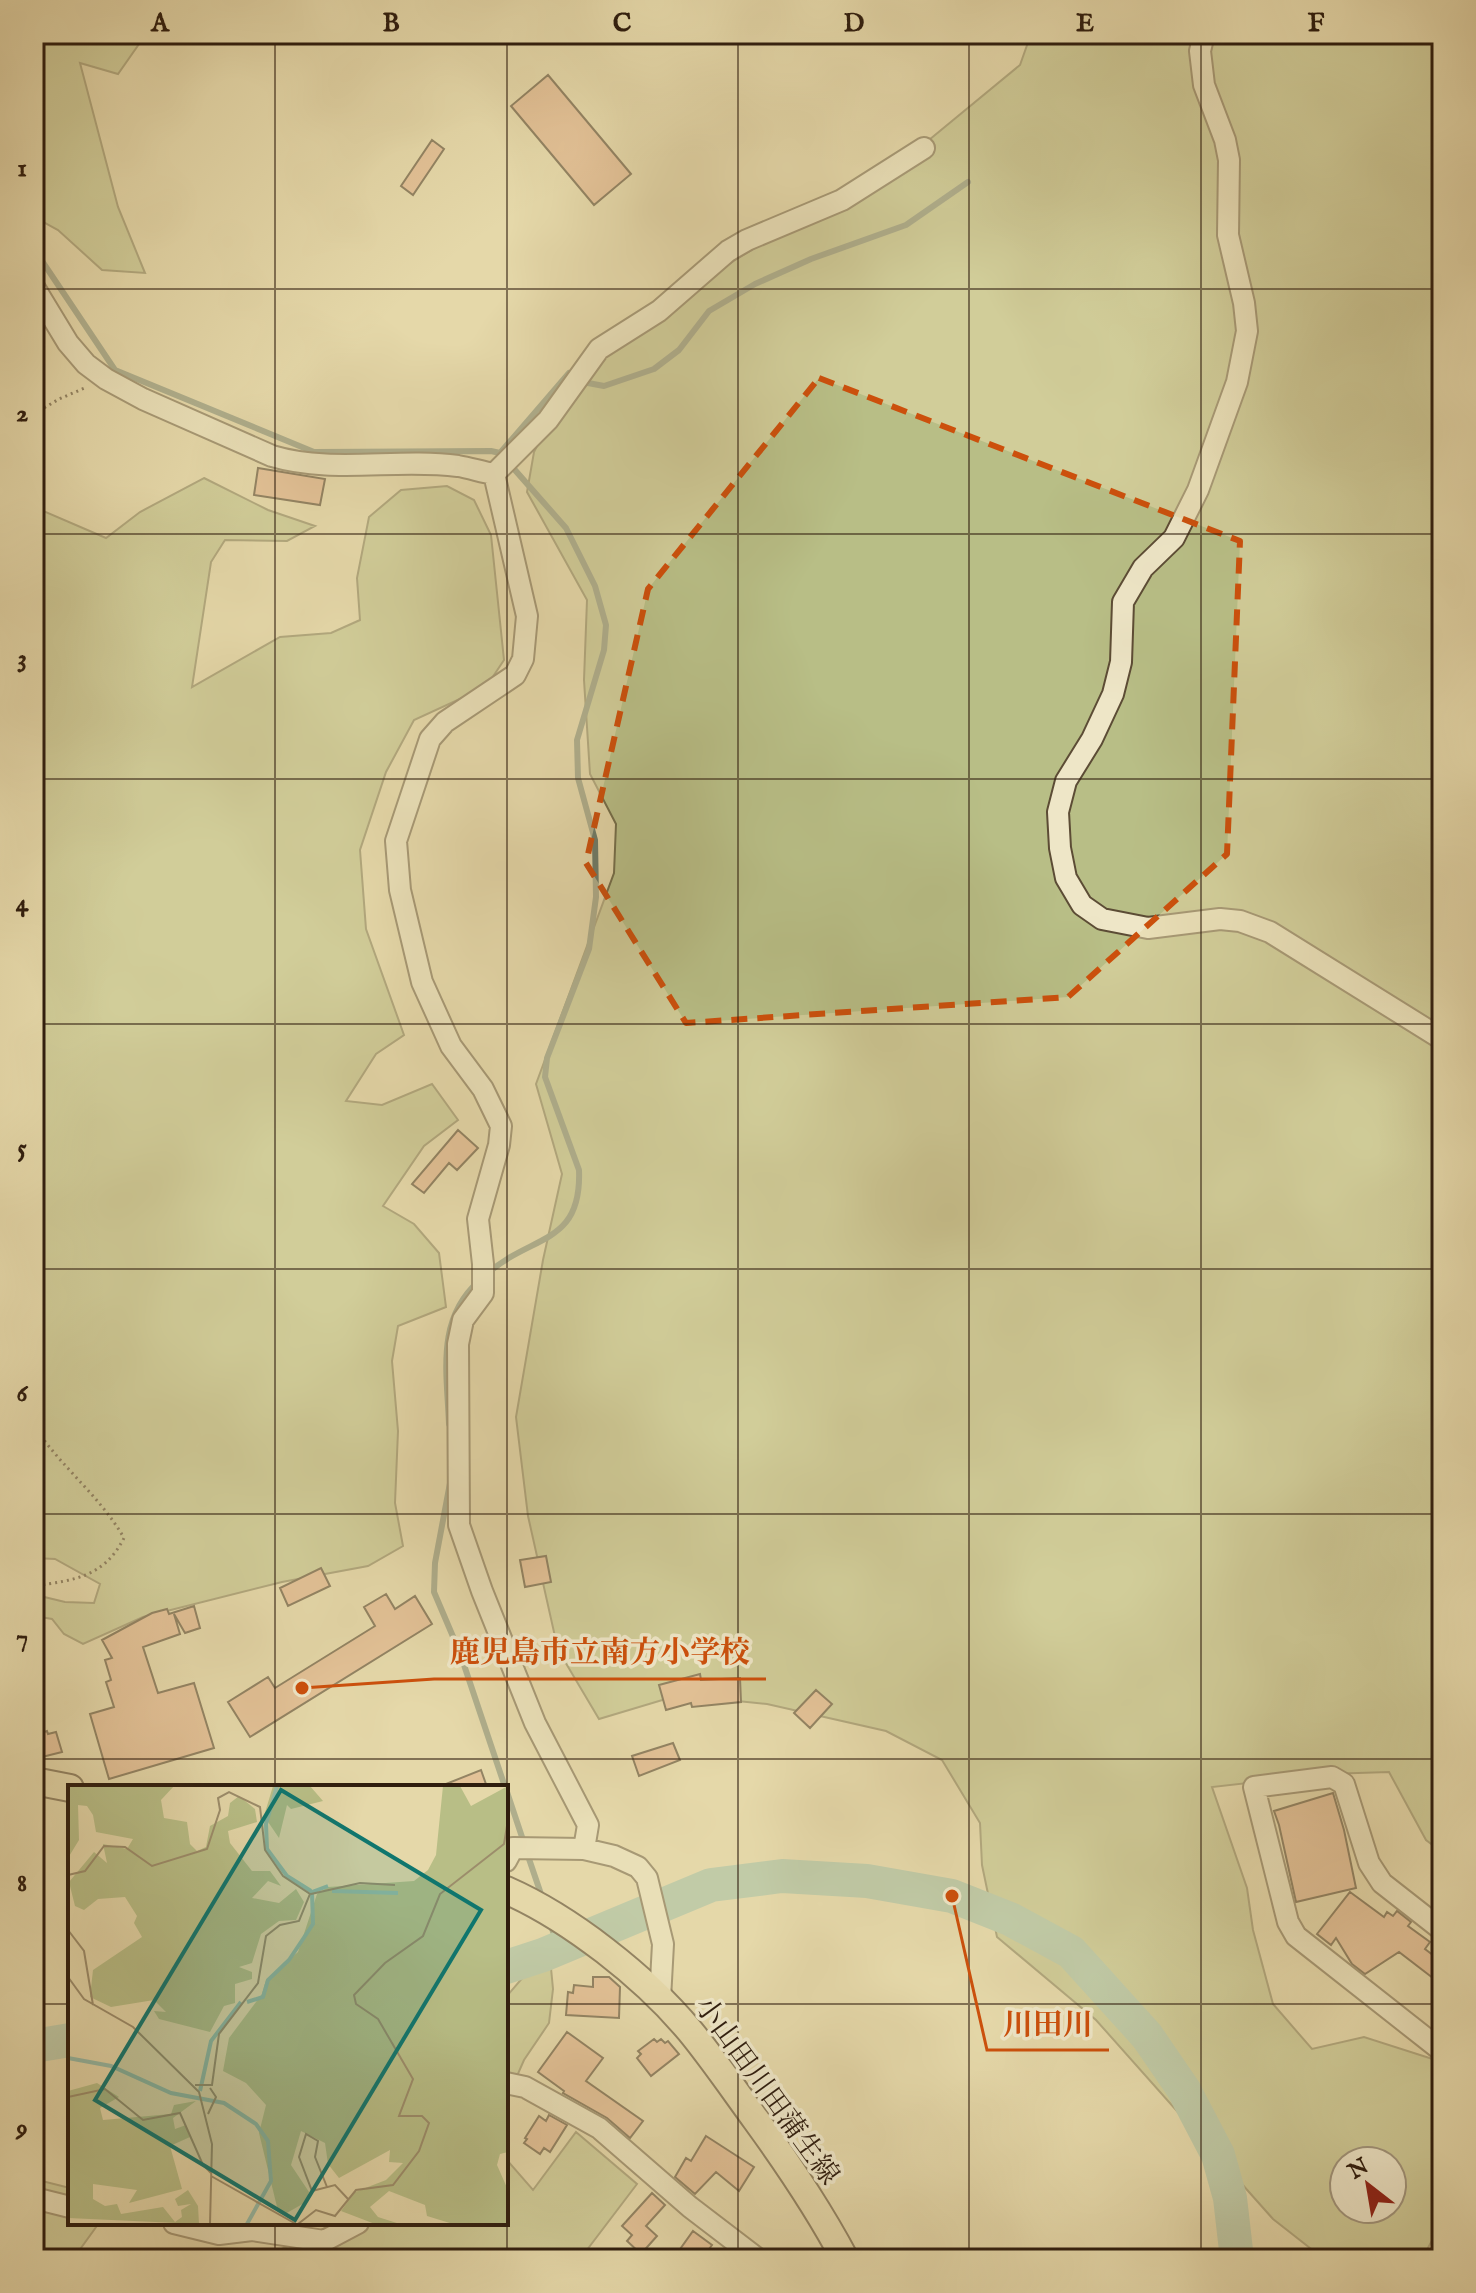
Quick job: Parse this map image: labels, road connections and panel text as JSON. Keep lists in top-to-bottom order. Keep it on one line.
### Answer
{"streets":{"main road":["小山田川田蒲生線"]},"places":["鹿児島市立南方小学校","川田川"],"north":"top left","grid":{"columns":["A","B","C","D","E","F"],"rows":["1","2","3","4","5","6","7","8","9"]}}
